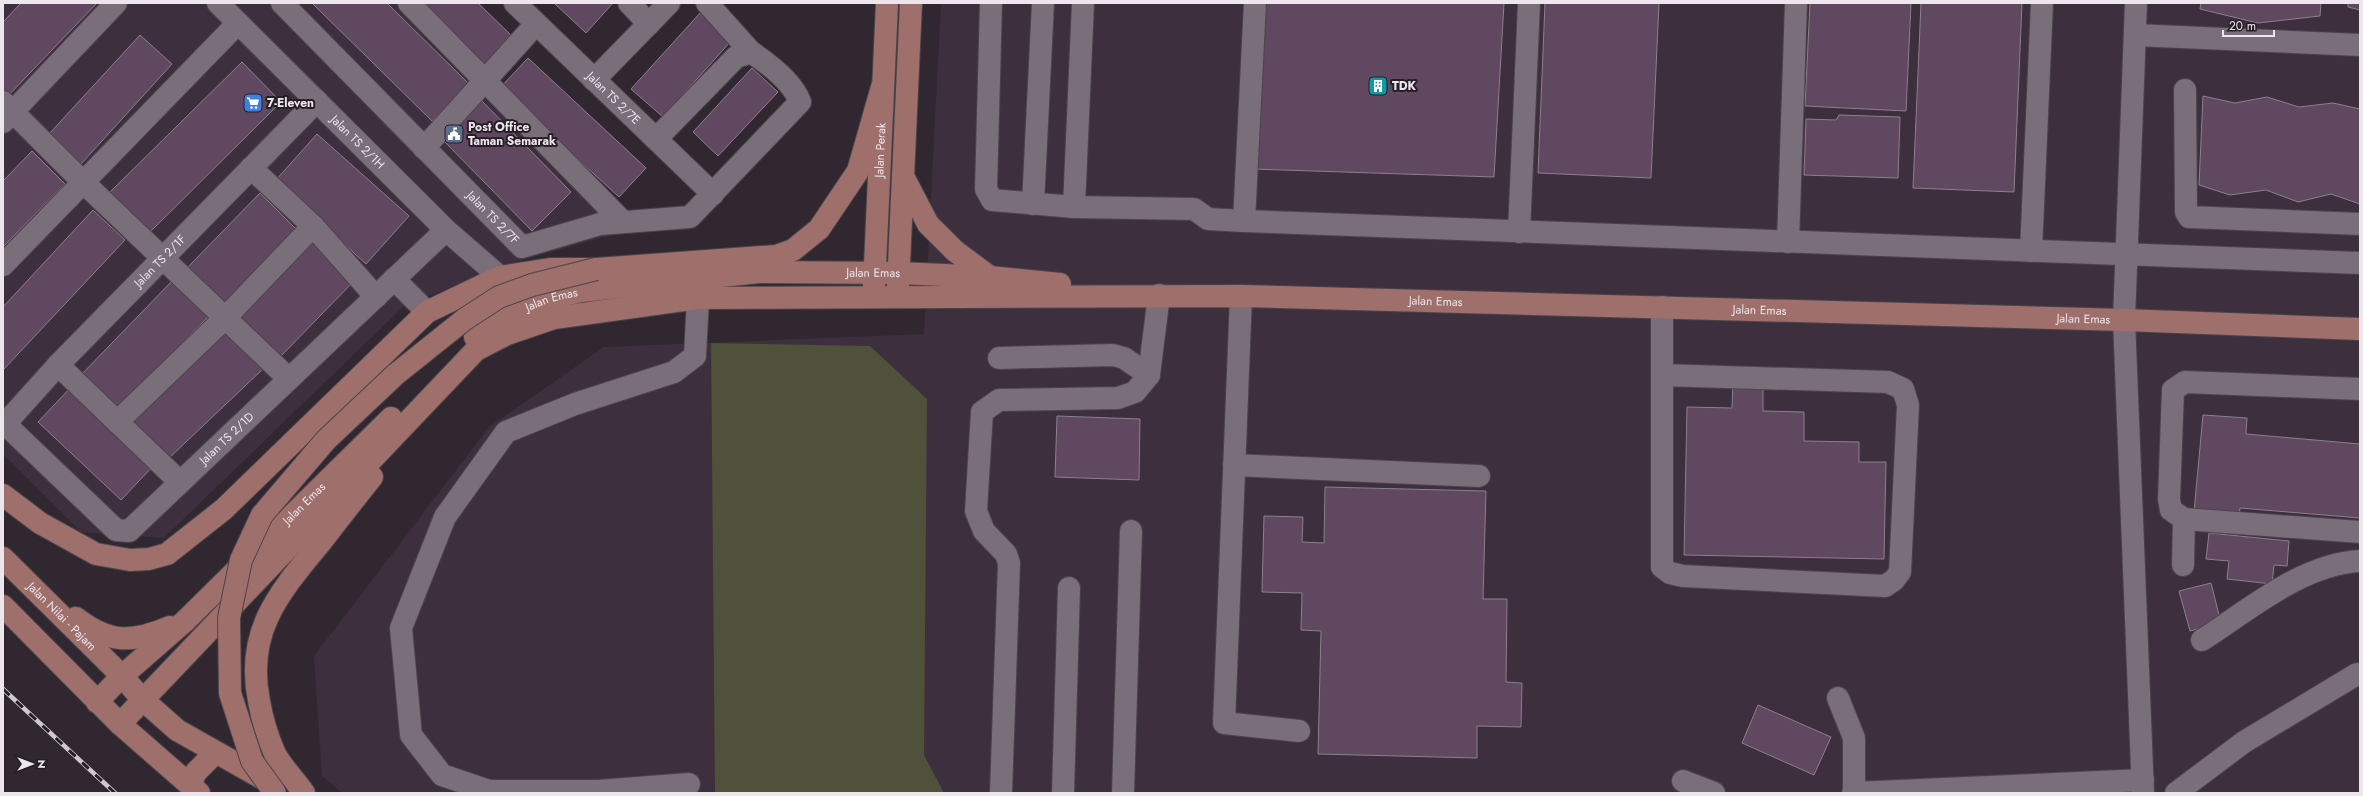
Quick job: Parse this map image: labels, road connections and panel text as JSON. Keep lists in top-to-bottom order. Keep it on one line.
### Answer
{"streets":{"main road":["Jalan Perak","Jalan Emas","Jalan Nilai - Pajam"],"street":["Jalan TS 2/7E","Jalan TS 2/1H","Jalan TS 2/7F","Jalan TS 2/1F","Jalan TS 2/1D"]},"crossings":[["Jalan TS 2/7E","Jalan TS 2/7F"],["Jalan TS 2/1H","Jalan TS 2/1F"],["Jalan TS 2/1H","Jalan TS 2/1D"],["Jalan Perak","Jalan Emas"],["Jalan TS 2/1F","Jalan TS 2/1D"],["Jalan Emas","Jalan Nilai - Pajam"]],"places":{"building":["TDK"],"supermarket":["7-Eleven"],"public building":["Post Office Taman Semarak"]},"scale_bar":"20 m","north":"right"}
